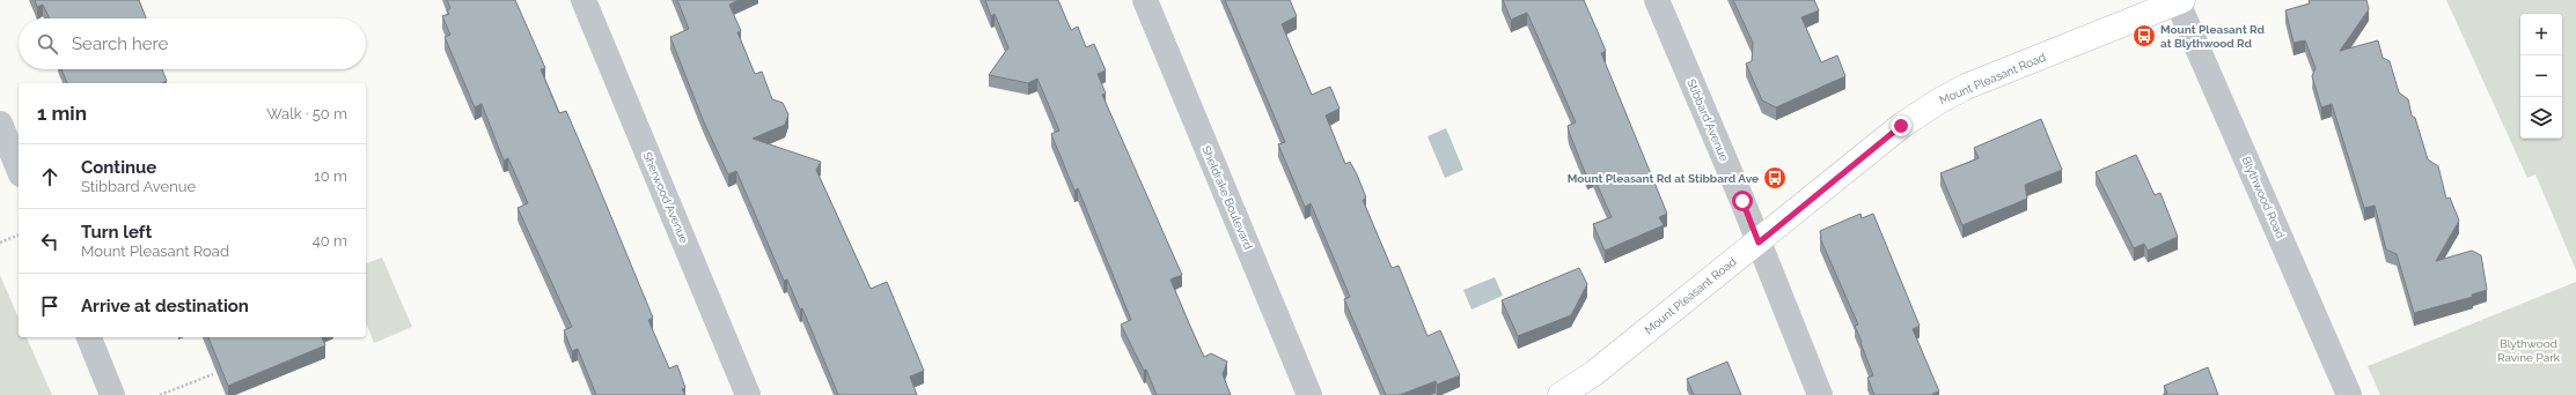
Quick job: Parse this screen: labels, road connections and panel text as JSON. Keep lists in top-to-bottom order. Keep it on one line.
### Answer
{"streets":{"main road":["Mount Pleasant Road"],"street":["Stibbard Avenue","Sherwood Avenue","Sheldrake Boulevard","Blythwood Road"]},"crossings":[["Mount Pleasant Road","Stibbard Avenue"],["Mount Pleasant Road","Blythwood Road"]],"parks":["Blythwood Ravine Park"],"places":{"bus stop":["Mount Pleasant Rd at Blythwood Rd","Mount Pleasant Rd at Stibbard Ave"]},"page":{"map_buttons":["+","−"],"search":"Search here","heading":["1 min","Walk · 50 m"],"list":[["Continue","Stibbard Avenue","10 m"],["Turn left","Mount Pleasant Road","40 m"],"Arrive at destination"]}}
